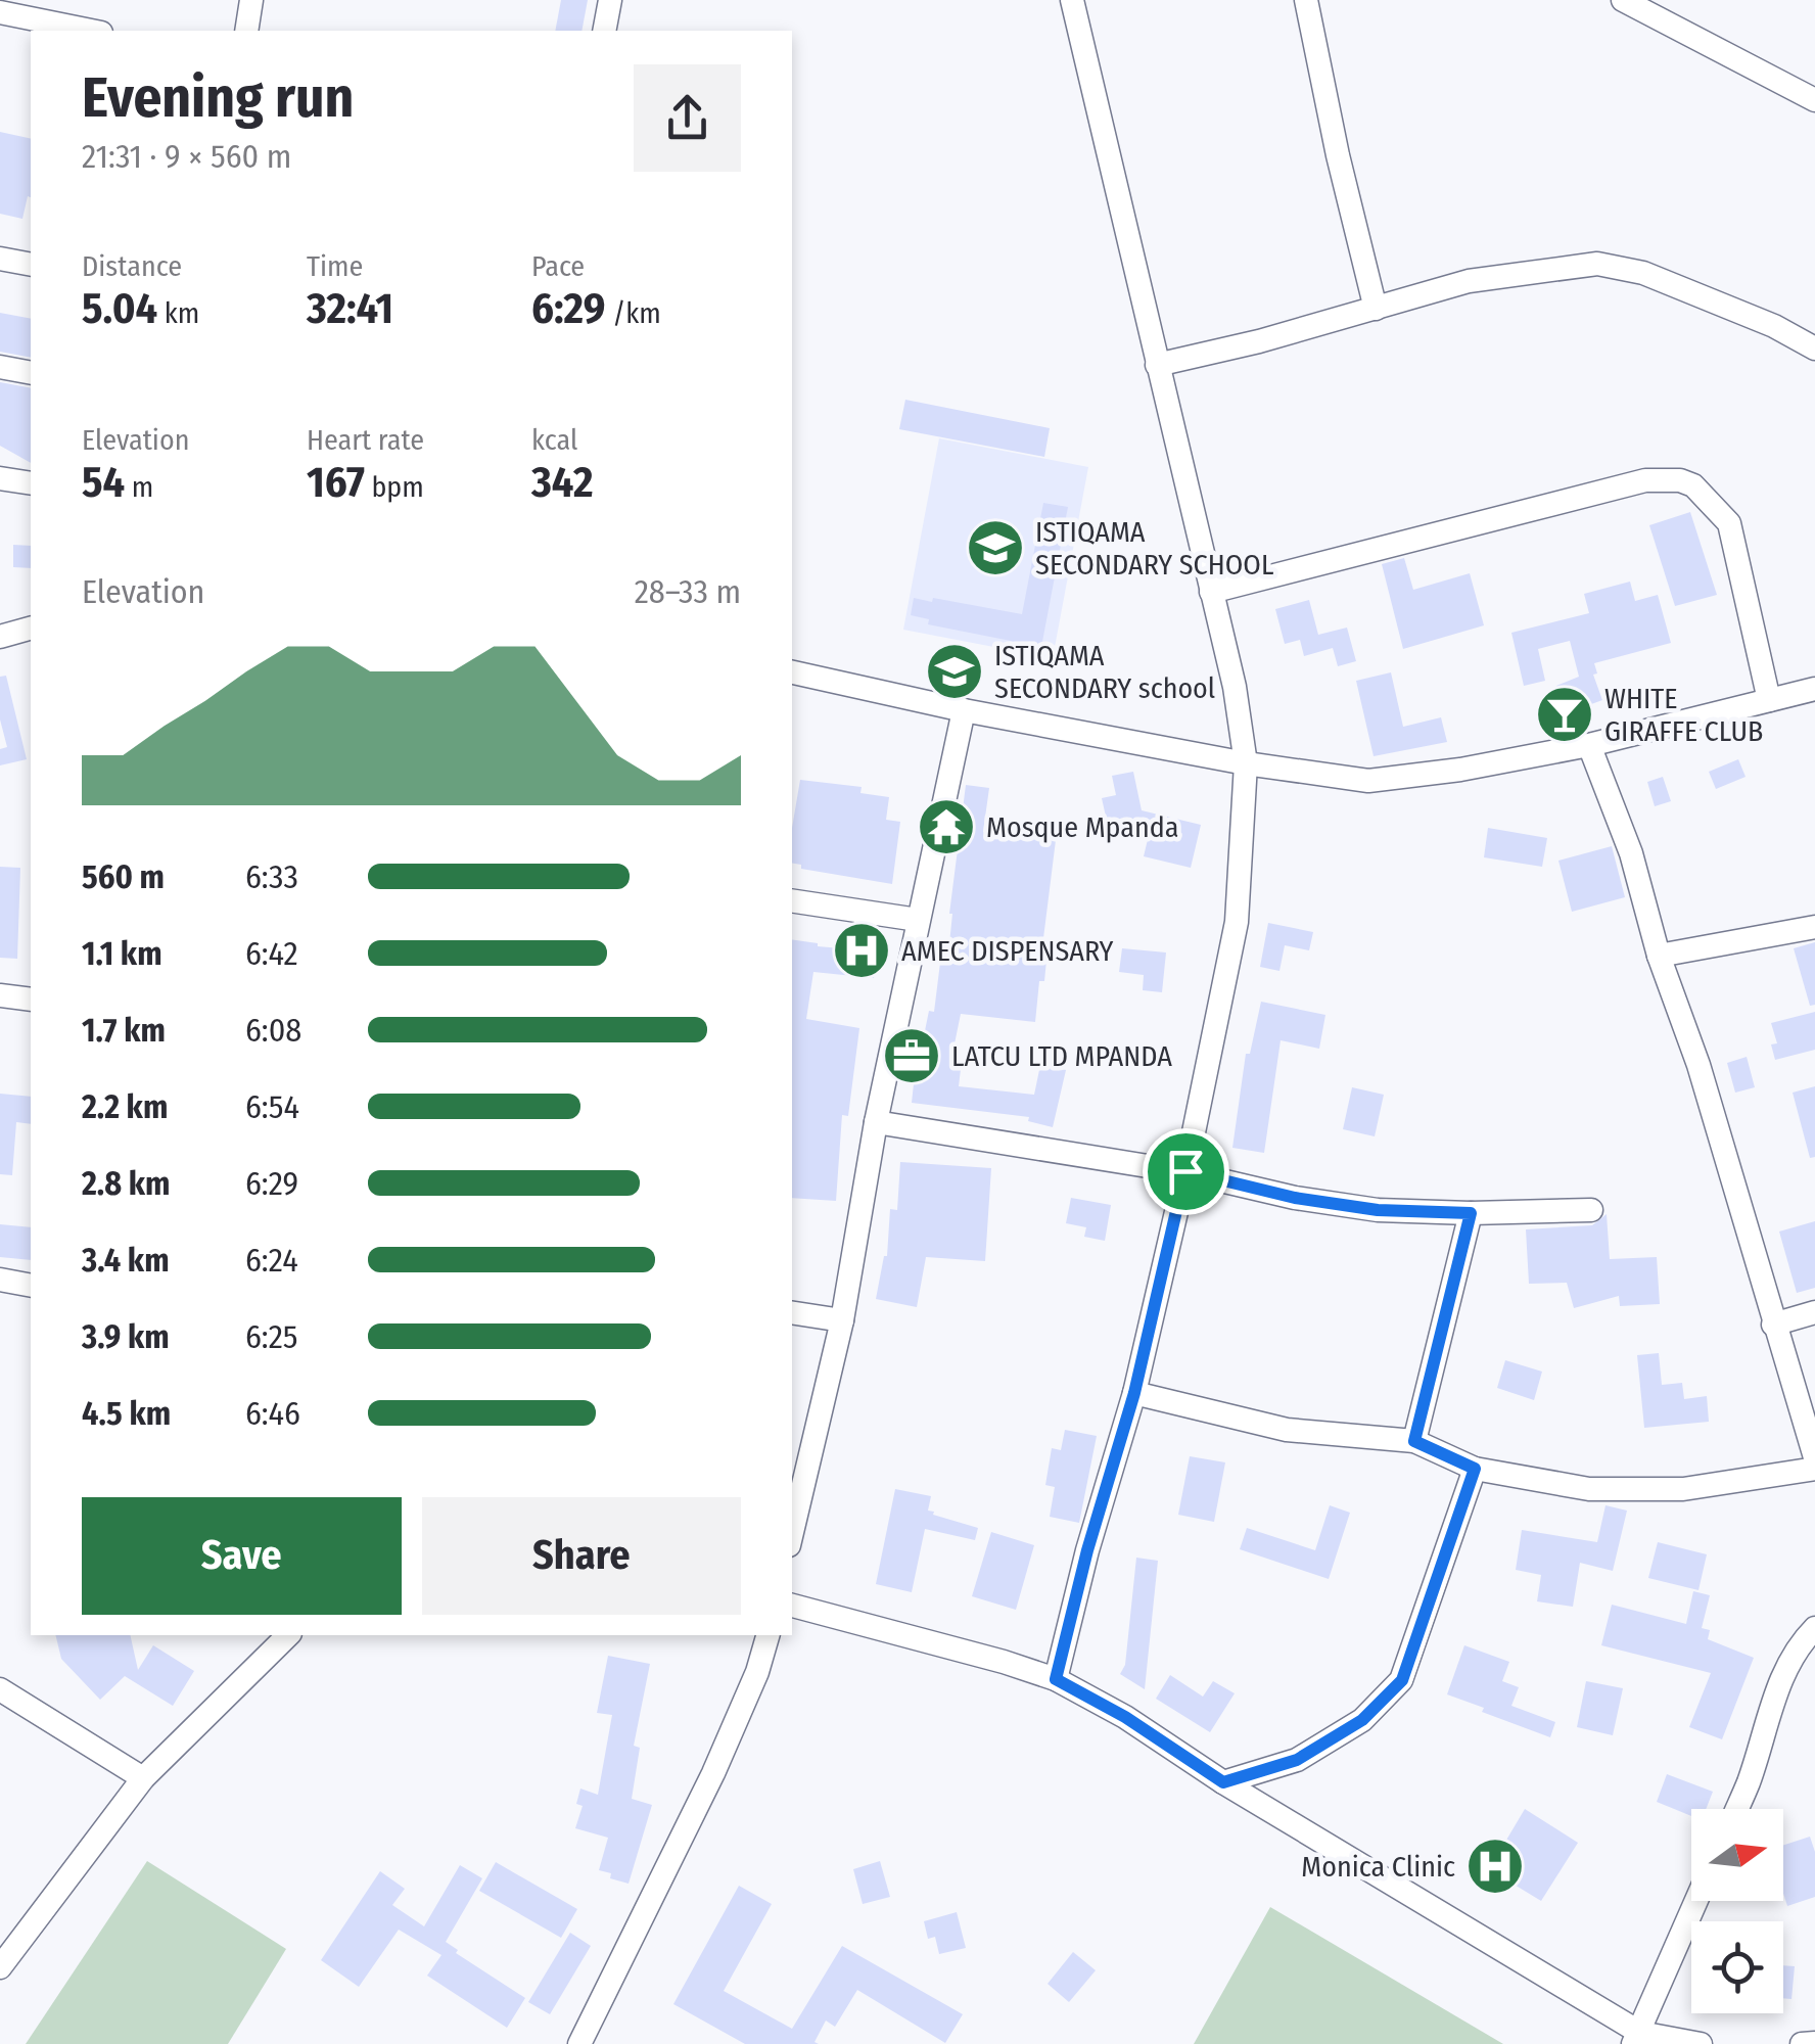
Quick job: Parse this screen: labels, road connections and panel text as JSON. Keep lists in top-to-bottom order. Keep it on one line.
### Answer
{"places":{"school or university":["ISTIQAMA SECONDARY SCHOOL","ISTIQAMA SECONDARY school"],"bar":["WHITE GIRAFFE CLUB"],"temple":["Mosque Mpanda"],"hospital":["AMEC DISPENSARY","Monica Clinic"],"office":["LATCU LTD MPANDA"]},"north":"right","page":{"heading":["Evening run","21:31 · 9 × 560 m"],"stats":[["Distance","5.04 km"],["Time","32:41"],["Pace","6:29 /km"],["Elevation","54 m"],["Heart rate","167 bpm"],["kcal","342"]],"chart":["Elevation","28–33 m"],"list":[{"name":"560 m","note":"6:33"},{"name":"1.1 km","note":"6:42"},{"name":"1.7 km","note":"6:08"},{"name":"2.2 km","note":"6:54"},{"name":"2.8 km","note":"6:29"},{"name":"3.4 km","note":"6:24"},{"name":"3.9 km","note":"6:25"},{"name":"4.5 km","note":"6:46"}],"buttons":["Save","Share"]}}
